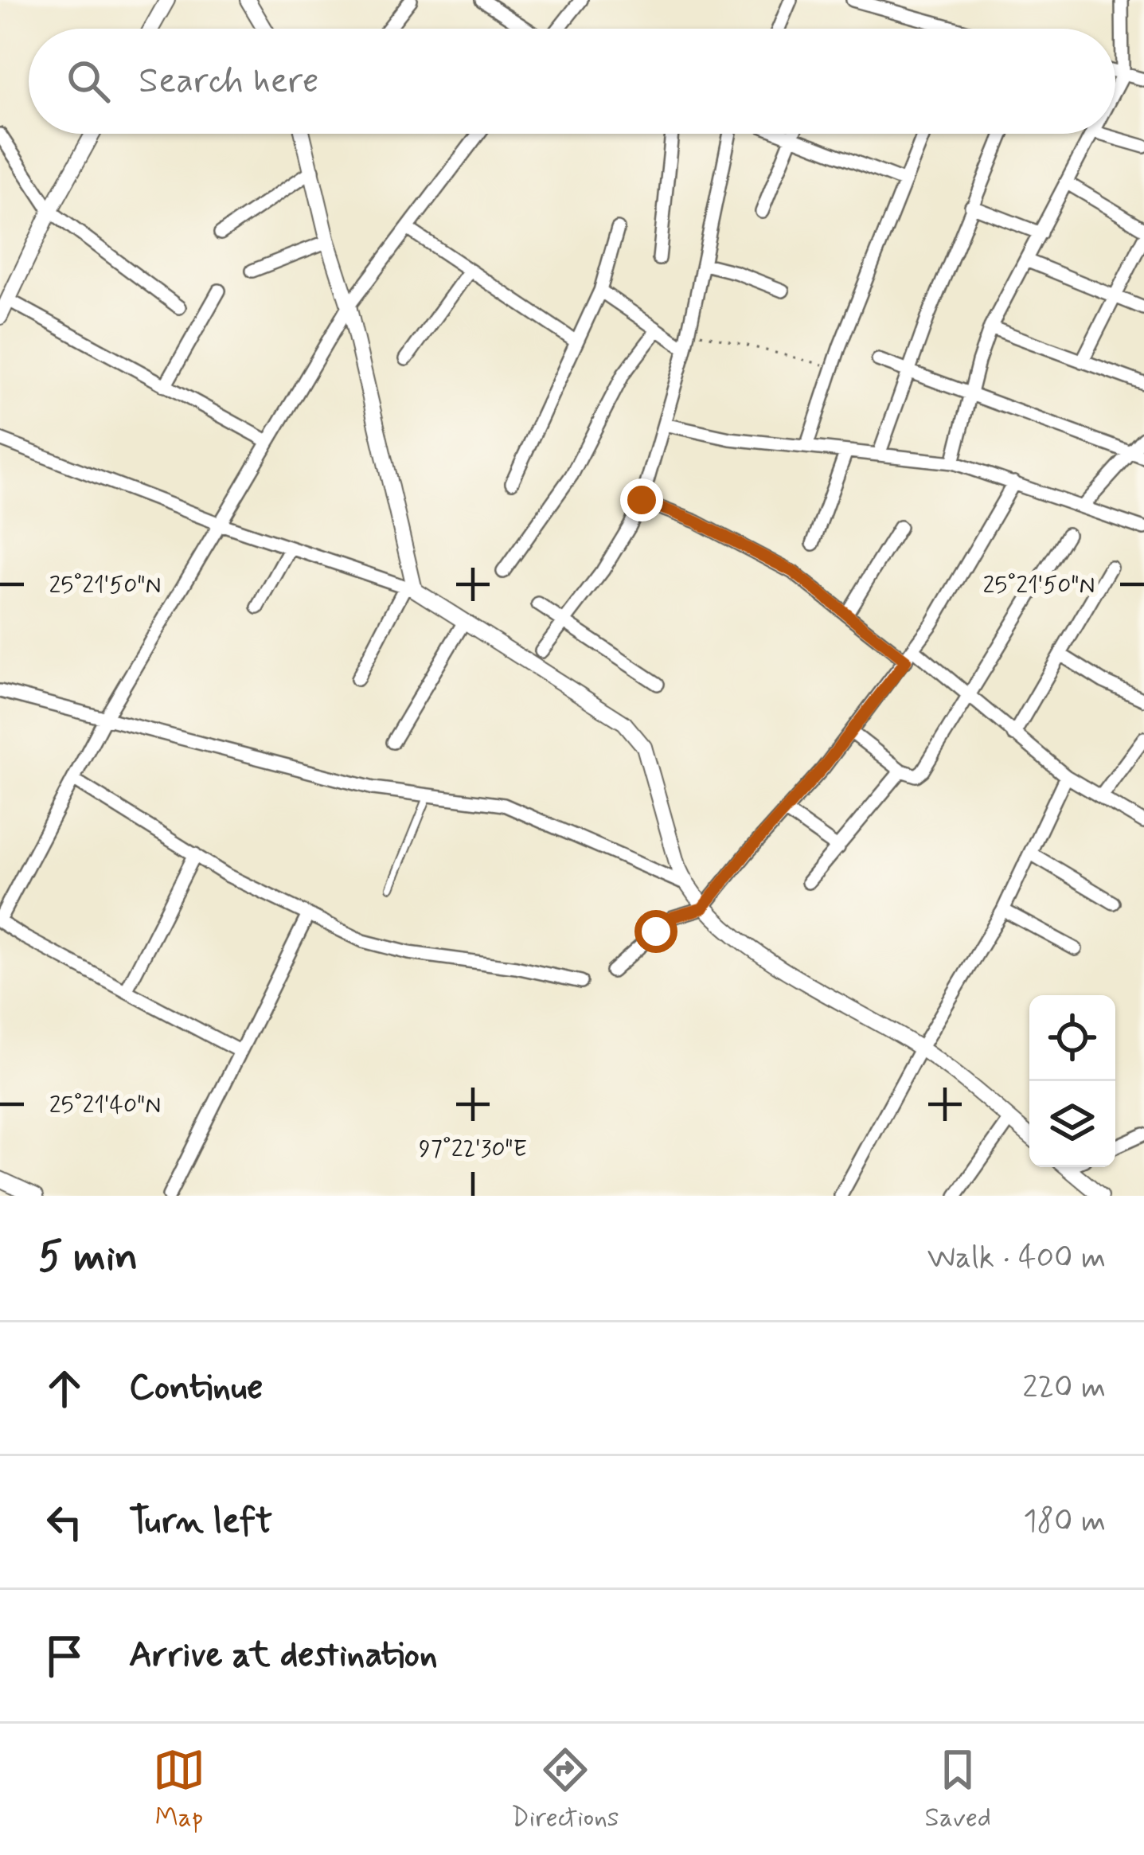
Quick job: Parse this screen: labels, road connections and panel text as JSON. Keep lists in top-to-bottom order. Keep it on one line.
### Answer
{"page":{"search":"Search here","heading":["5 min","Walk · 400 m"],"list":[["Continue","220 m"],["Turn left","180 m"],"Arrive at destination"],"nav":["Map","Directions","Saved"]},"coordinates":["25°21'50\"N","25°21'40\"N","97°22'30\"E"]}
